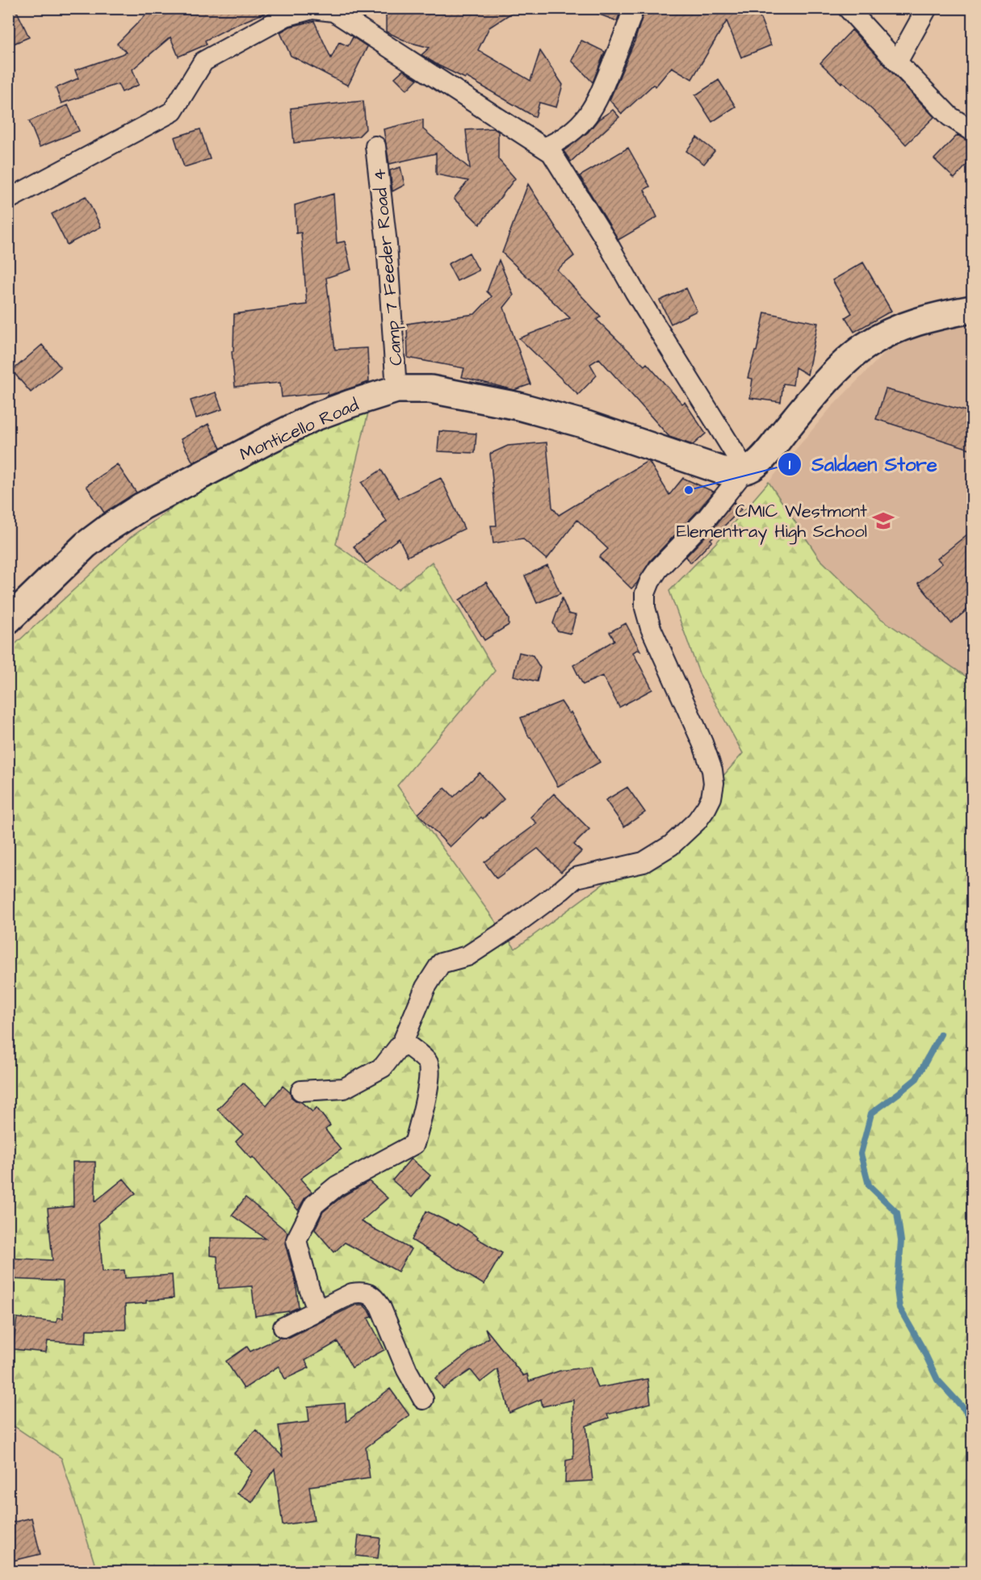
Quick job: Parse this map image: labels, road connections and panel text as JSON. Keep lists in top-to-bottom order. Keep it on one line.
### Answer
{"streets":{"main road":["Monticello Road"],"street":["Camp 7 Feeder Road 4"]},"crossings":[["Camp 7 Feeder Road 4","Monticello Road"]],"places":{"other":["Saldaen Store"],"school or university":["CMIC Westmont Elementray High School"]}}
